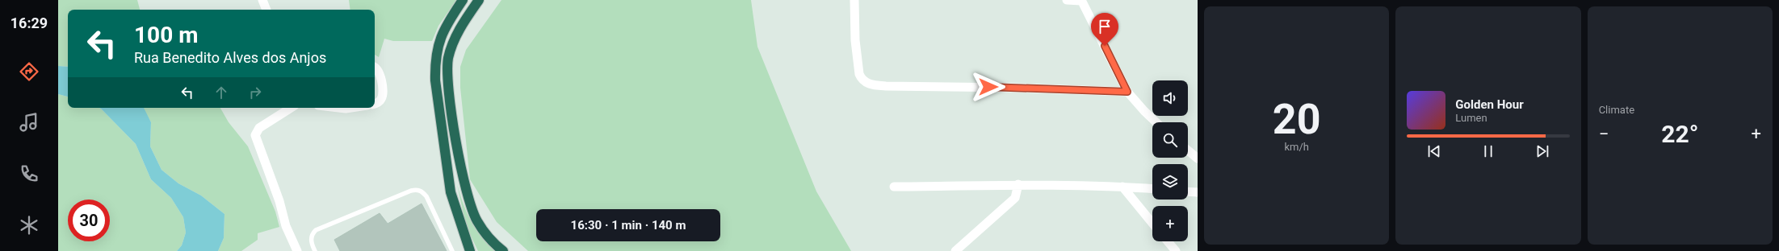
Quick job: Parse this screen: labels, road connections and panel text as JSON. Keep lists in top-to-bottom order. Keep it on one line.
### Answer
{"page":{"tabs":"16:29","tile":[["20","km/h"],"Climate"],"turn":["100 m","Rua Benedito Alves dos Anjos"],"map_buttons":"+","song":["Golden Hour","Lumen"],"heat":["−","22°","+"],"limit":"30","trip":"16:30 · 1 min · 140 m"}}
